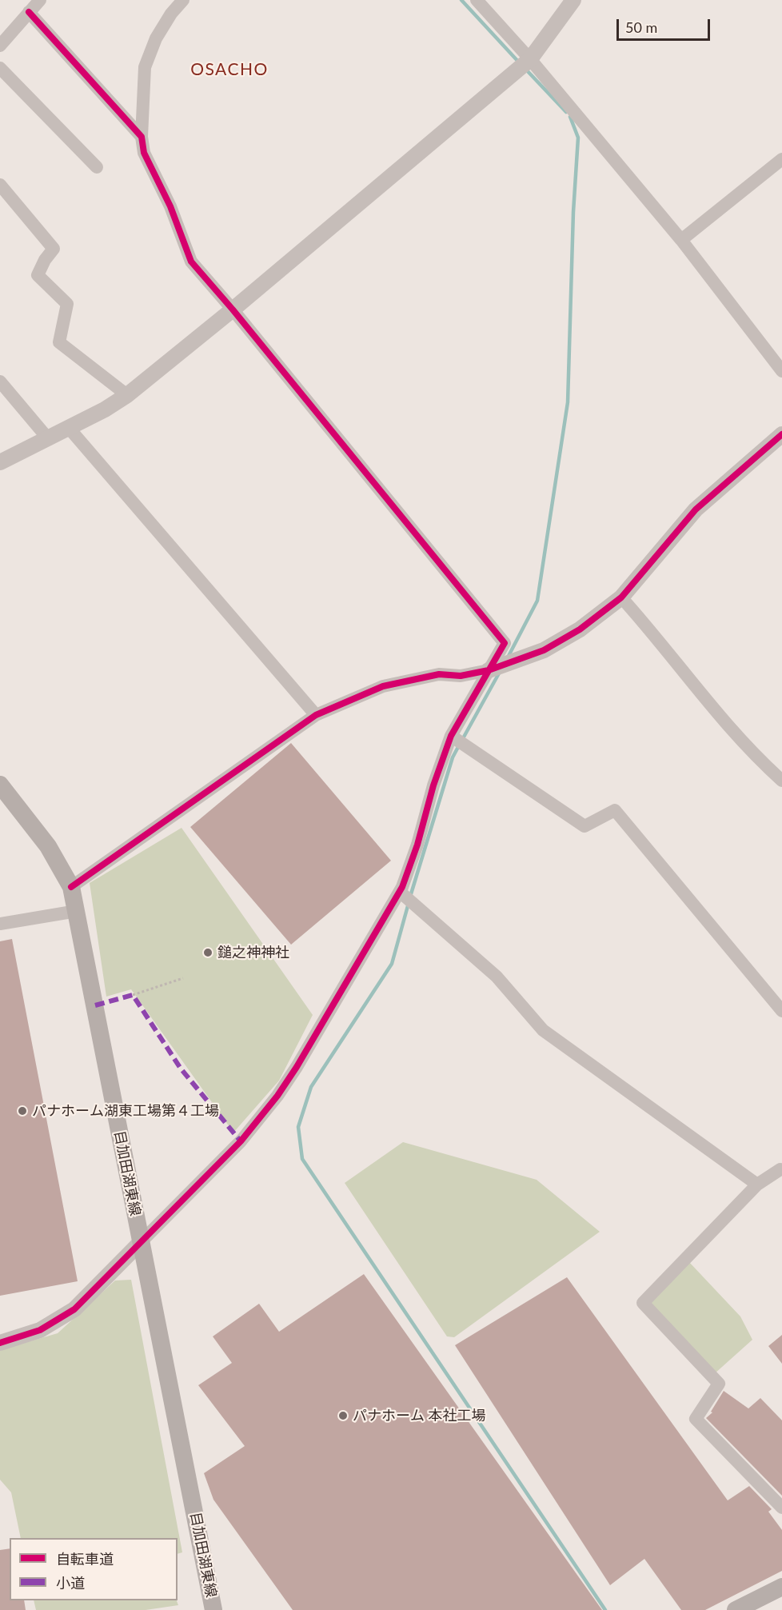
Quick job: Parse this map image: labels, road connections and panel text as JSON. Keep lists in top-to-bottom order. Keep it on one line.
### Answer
{"streets":{"main road":["目加田湖東線"]},"districts":["OSACHO"],"places":["鎚之神神社","パナホーム湖東工場第４工場","パナホーム 本社工場"],"legend":["自転車道","小道"],"scale_bar":"50 m"}
